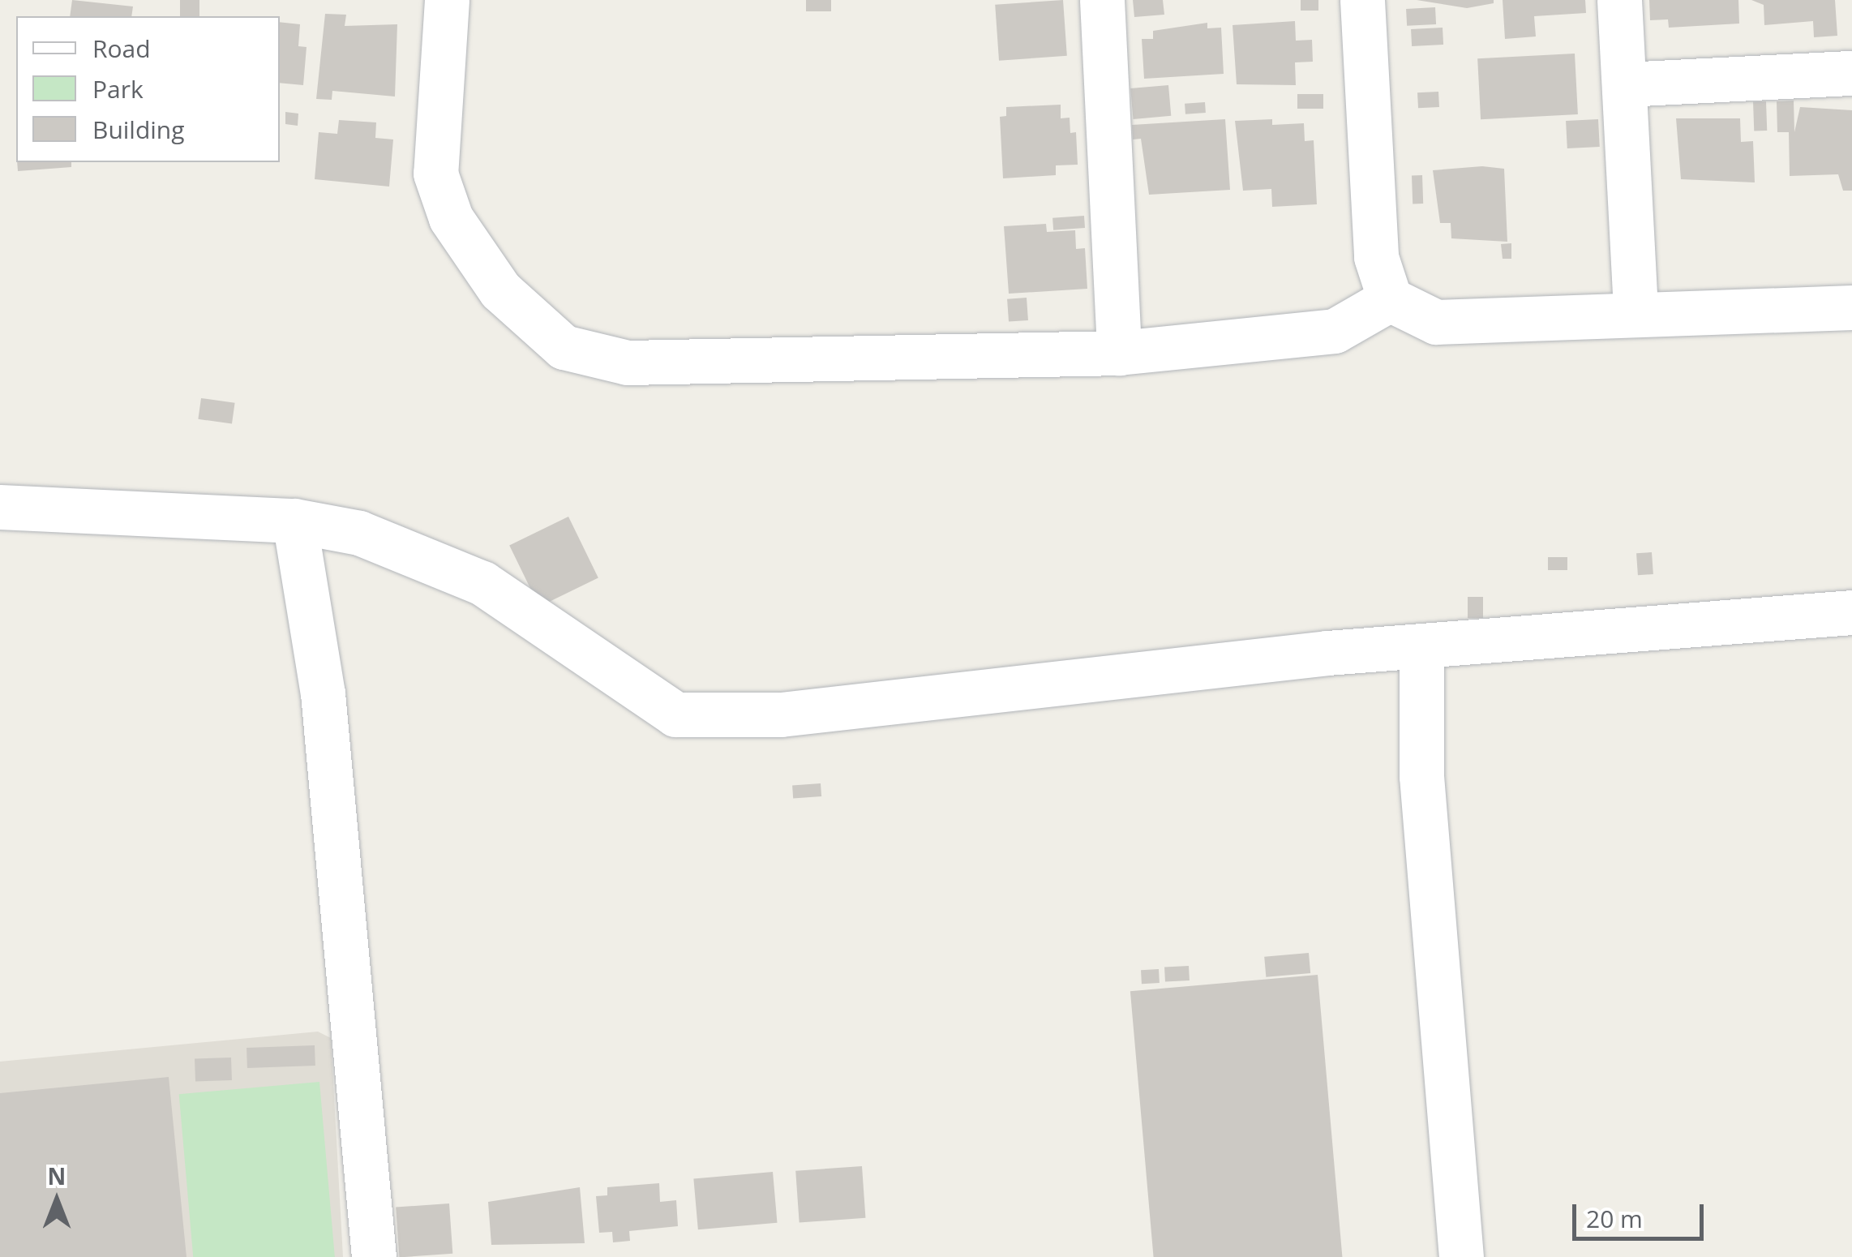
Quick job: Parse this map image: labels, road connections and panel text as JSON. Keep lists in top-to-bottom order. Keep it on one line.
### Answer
{"legend":["Road","Park","Building"],"scale_bar":"20 m","north":"top"}
